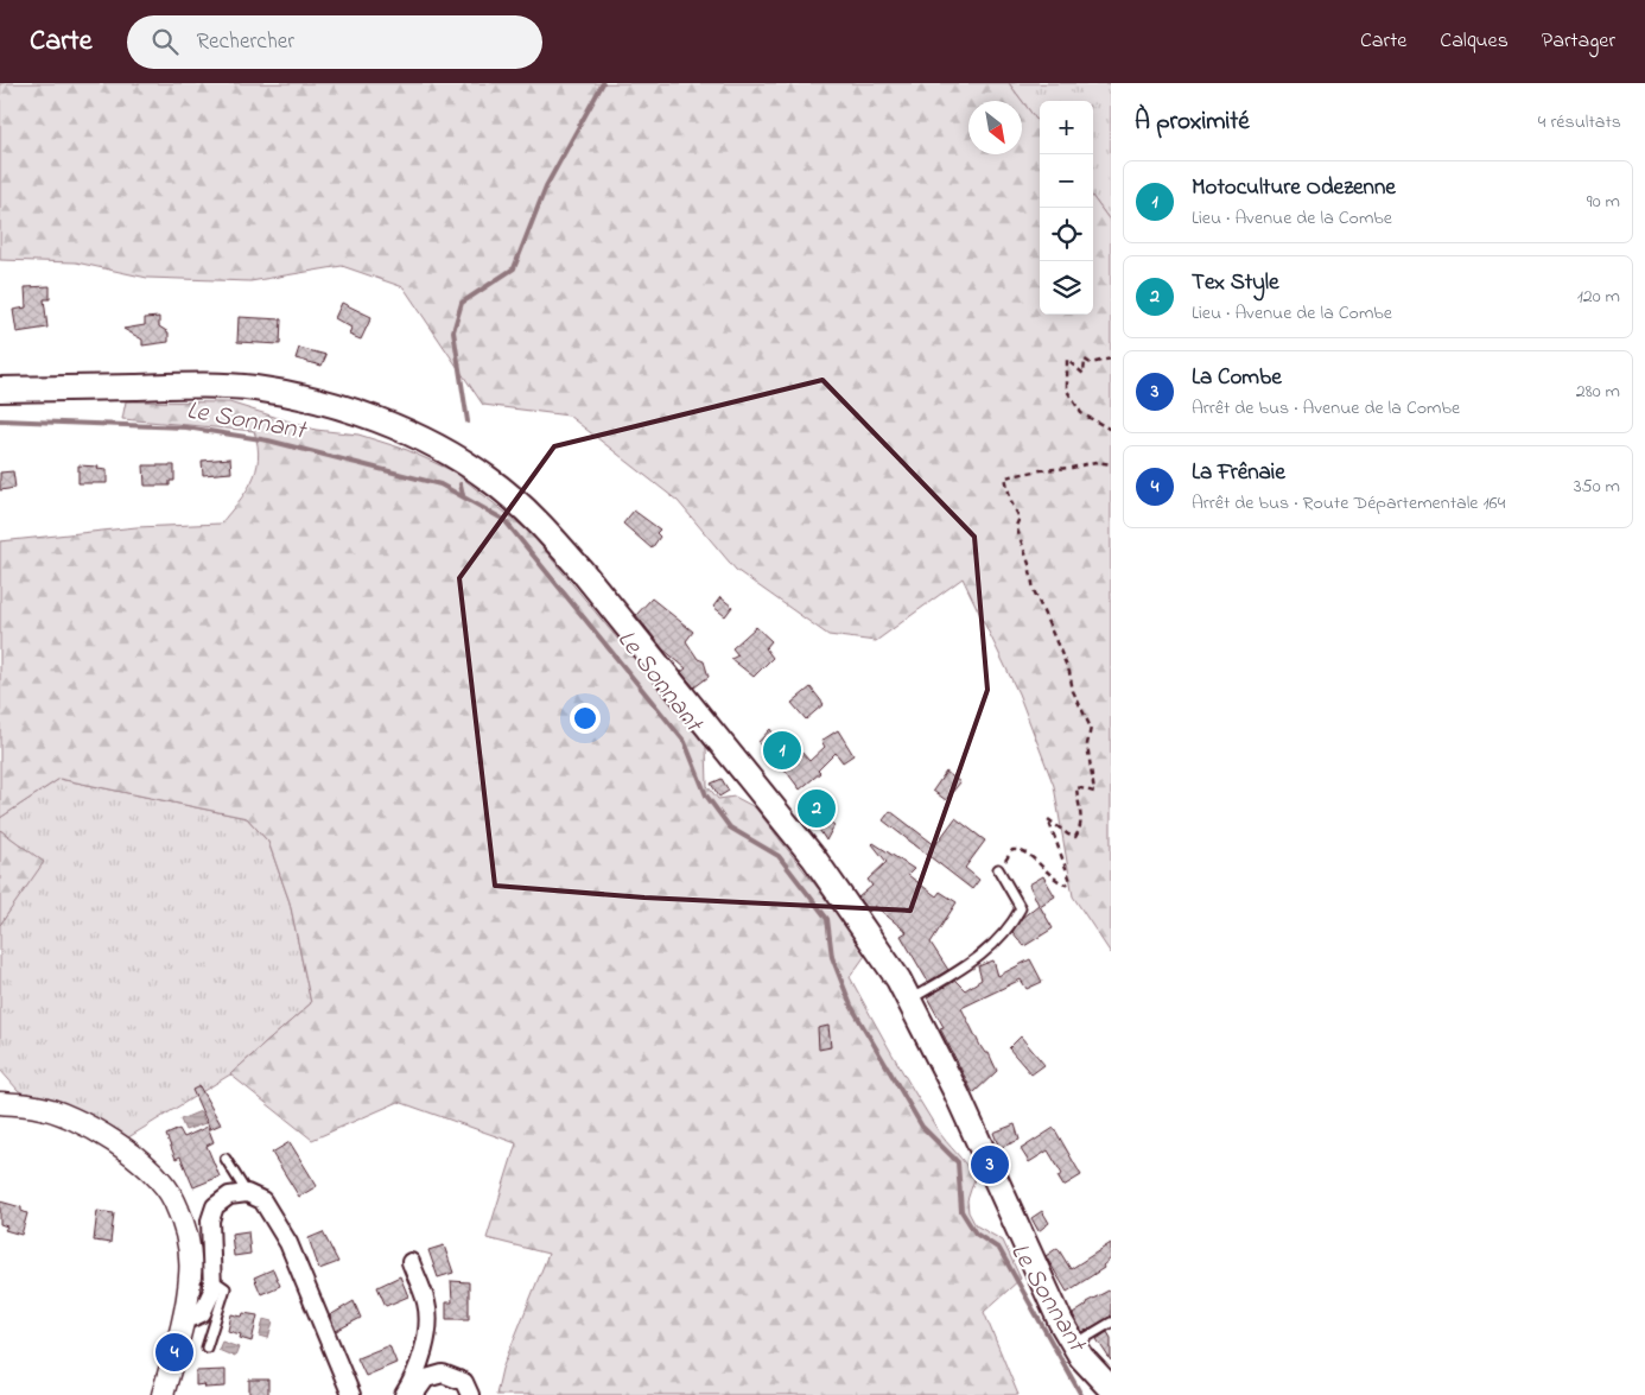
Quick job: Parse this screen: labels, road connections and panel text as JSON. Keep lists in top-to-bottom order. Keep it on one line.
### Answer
{"water":["Le Sonnant"],"north":"bottom right","page":{"header":"Carte","search":"Rechercher","nav":["Carte","Calques","Partager"],"heading":["À proximité","4 résultats"],"map_buttons":["+","−"],"list":[{"mark":"1","name":"Motoculture Odezenne","note":"Lieu · Avenue de la Combe","value":"90 m"},{"mark":"2","name":"Tex Style","note":"Lieu · Avenue de la Combe","value":"120 m"},{"mark":"3","name":"La Combe","note":"Arrêt de bus · Avenue de la Combe","value":"280 m"},{"mark":"4","name":"La Frênaie","note":"Arrêt de bus · Route Départementale 164","value":"350 m"}],"pins":["1","2","3","4"]}}
